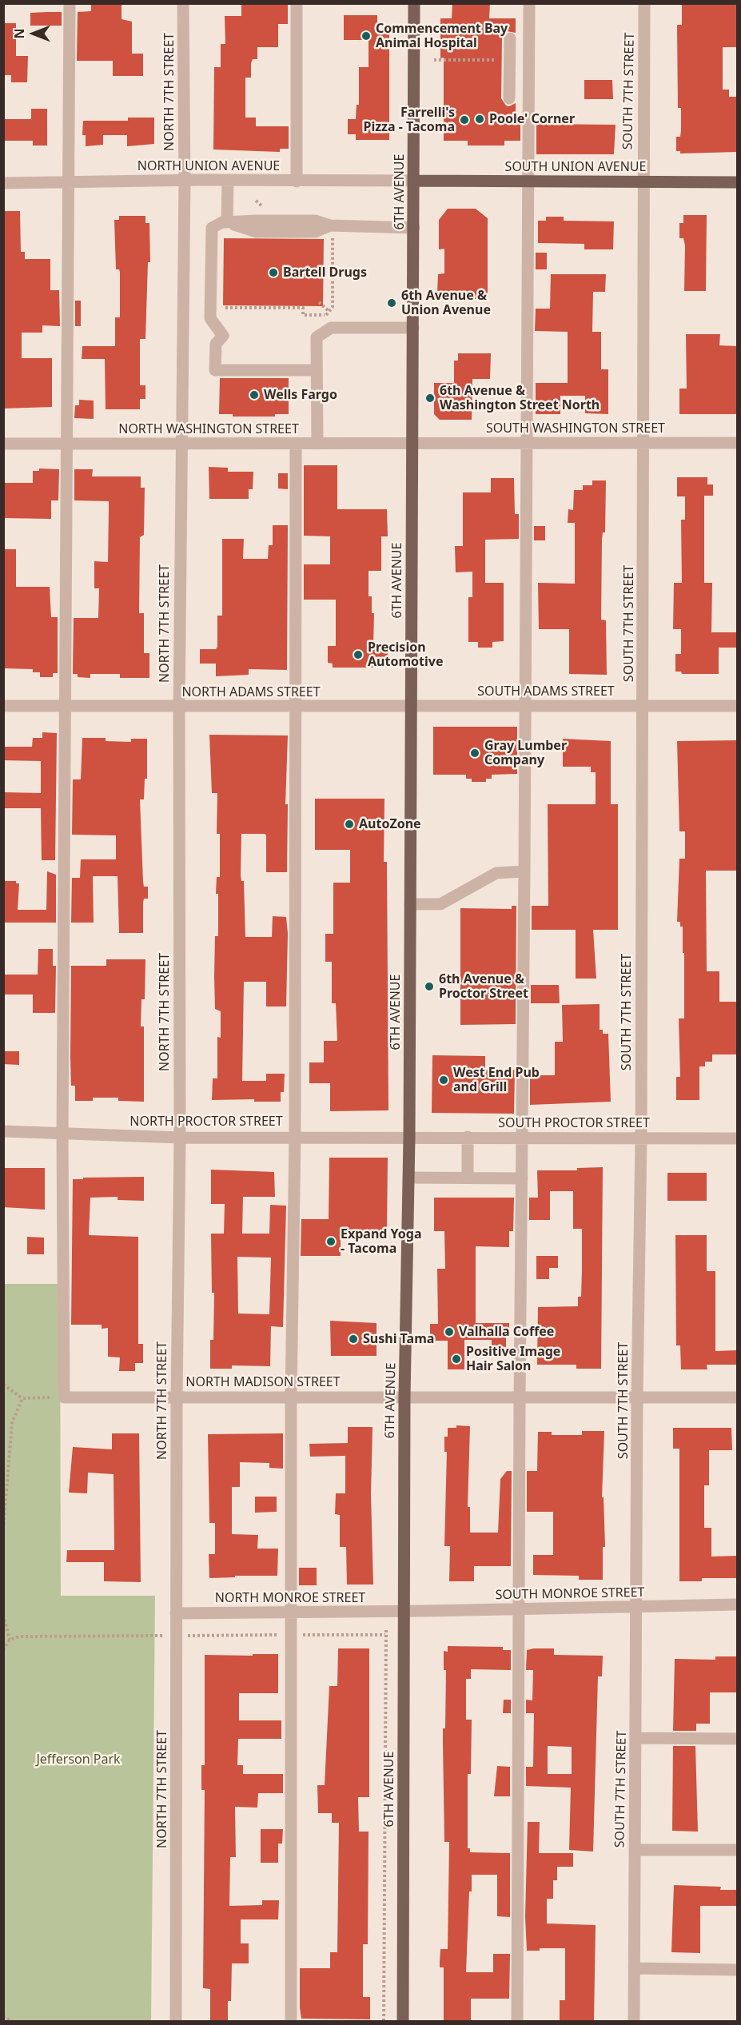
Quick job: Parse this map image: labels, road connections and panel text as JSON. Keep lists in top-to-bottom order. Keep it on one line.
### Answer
{"streets":{"main road":["SOUTH UNION AVENUE","6TH AVENUE"],"street":["SOUTH 7TH STREET","NORTH 7TH STREET","NORTH UNION AVENUE","SOUTH WASHINGTON STREET","NORTH WASHINGTON STREET","SOUTH ADAMS STREET","NORTH ADAMS STREET","NORTH PROCTOR STREET","SOUTH PROCTOR STREET","NORTH MADISON STREET","SOUTH MONROE STREET","NORTH MONROE STREET"]},"crossings":[["SOUTH 7TH STREET","SOUTH UNION AVENUE"],["SOUTH 7TH STREET","SOUTH WASHINGTON STREET"],["SOUTH 7TH STREET","SOUTH ADAMS STREET"],["SOUTH 7TH STREET","SOUTH PROCTOR STREET"],["SOUTH 7TH STREET","NORTH MADISON STREET"],["SOUTH 7TH STREET","SOUTH MONROE STREET"],["NORTH 7TH STREET","NORTH UNION AVENUE"],["NORTH 7TH STREET","NORTH WASHINGTON STREET"],["NORTH 7TH STREET","NORTH ADAMS STREET"],["NORTH 7TH STREET","NORTH PROCTOR STREET"],["NORTH 7TH STREET","NORTH MADISON STREET"],["NORTH 7TH STREET","NORTH MONROE STREET"],["NORTH UNION AVENUE","SOUTH UNION AVENUE"],["NORTH UNION AVENUE","6TH AVENUE"],["SOUTH UNION AVENUE","6TH AVENUE"],["6TH AVENUE","SOUTH WASHINGTON STREET"],["6TH AVENUE","NORTH WASHINGTON STREET"],["6TH AVENUE","SOUTH ADAMS STREET"],["6TH AVENUE","NORTH ADAMS STREET"],["6TH AVENUE","NORTH PROCTOR STREET"],["6TH AVENUE","SOUTH PROCTOR STREET"],["6TH AVENUE","NORTH MADISON STREET"],["6TH AVENUE","SOUTH MONROE STREET"],["6TH AVENUE","NORTH MONROE STREET"],["SOUTH WASHINGTON STREET","NORTH WASHINGTON STREET"],["SOUTH ADAMS STREET","NORTH ADAMS STREET"],["NORTH PROCTOR STREET","SOUTH PROCTOR STREET"],["SOUTH MONROE STREET","NORTH MONROE STREET"]],"parks":["Jefferson Park"],"places":["Commencement Bay Animal Hospital","Poole' Corner","Farrelli's Pizza - Tacoma","Bartell Drugs","6th Avenue & Union Avenue","Wells Fargo","6th Avenue & Washington Street North","Precision Automotive","Gray Lumber Company","AutoZone","6th Avenue & Proctor Street","West End Pub and Grill","Expand Yoga - Tacoma","Valhalla Coffee","Sushi Tama","Positive Image Hair Salon"],"north":"left"}
